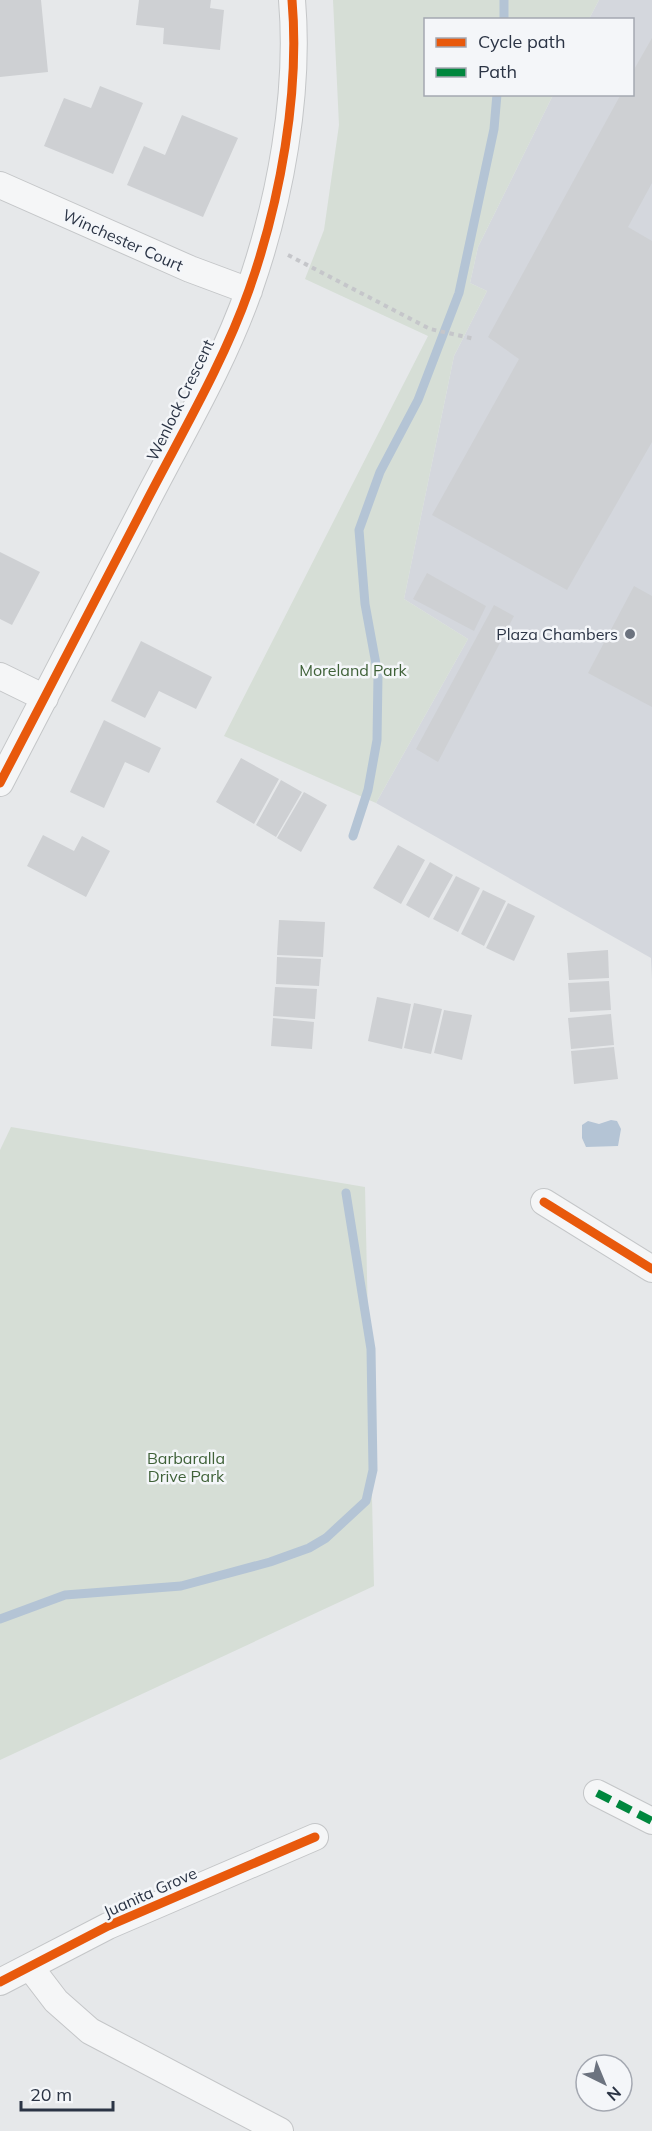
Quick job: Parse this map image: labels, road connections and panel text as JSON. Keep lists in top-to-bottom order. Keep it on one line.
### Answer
{"streets":{"street":["Winchester Court","Wenlock Crescent","Juanita Grove"]},"crossings":[["Winchester Court","Wenlock Crescent"]],"parks":["Moreland Park","Barbaralla Drive Park"],"places":["Plaza Chambers"],"legend":["Cycle path","Path"],"scale_bar":"20 m","north":"bottom right"}
